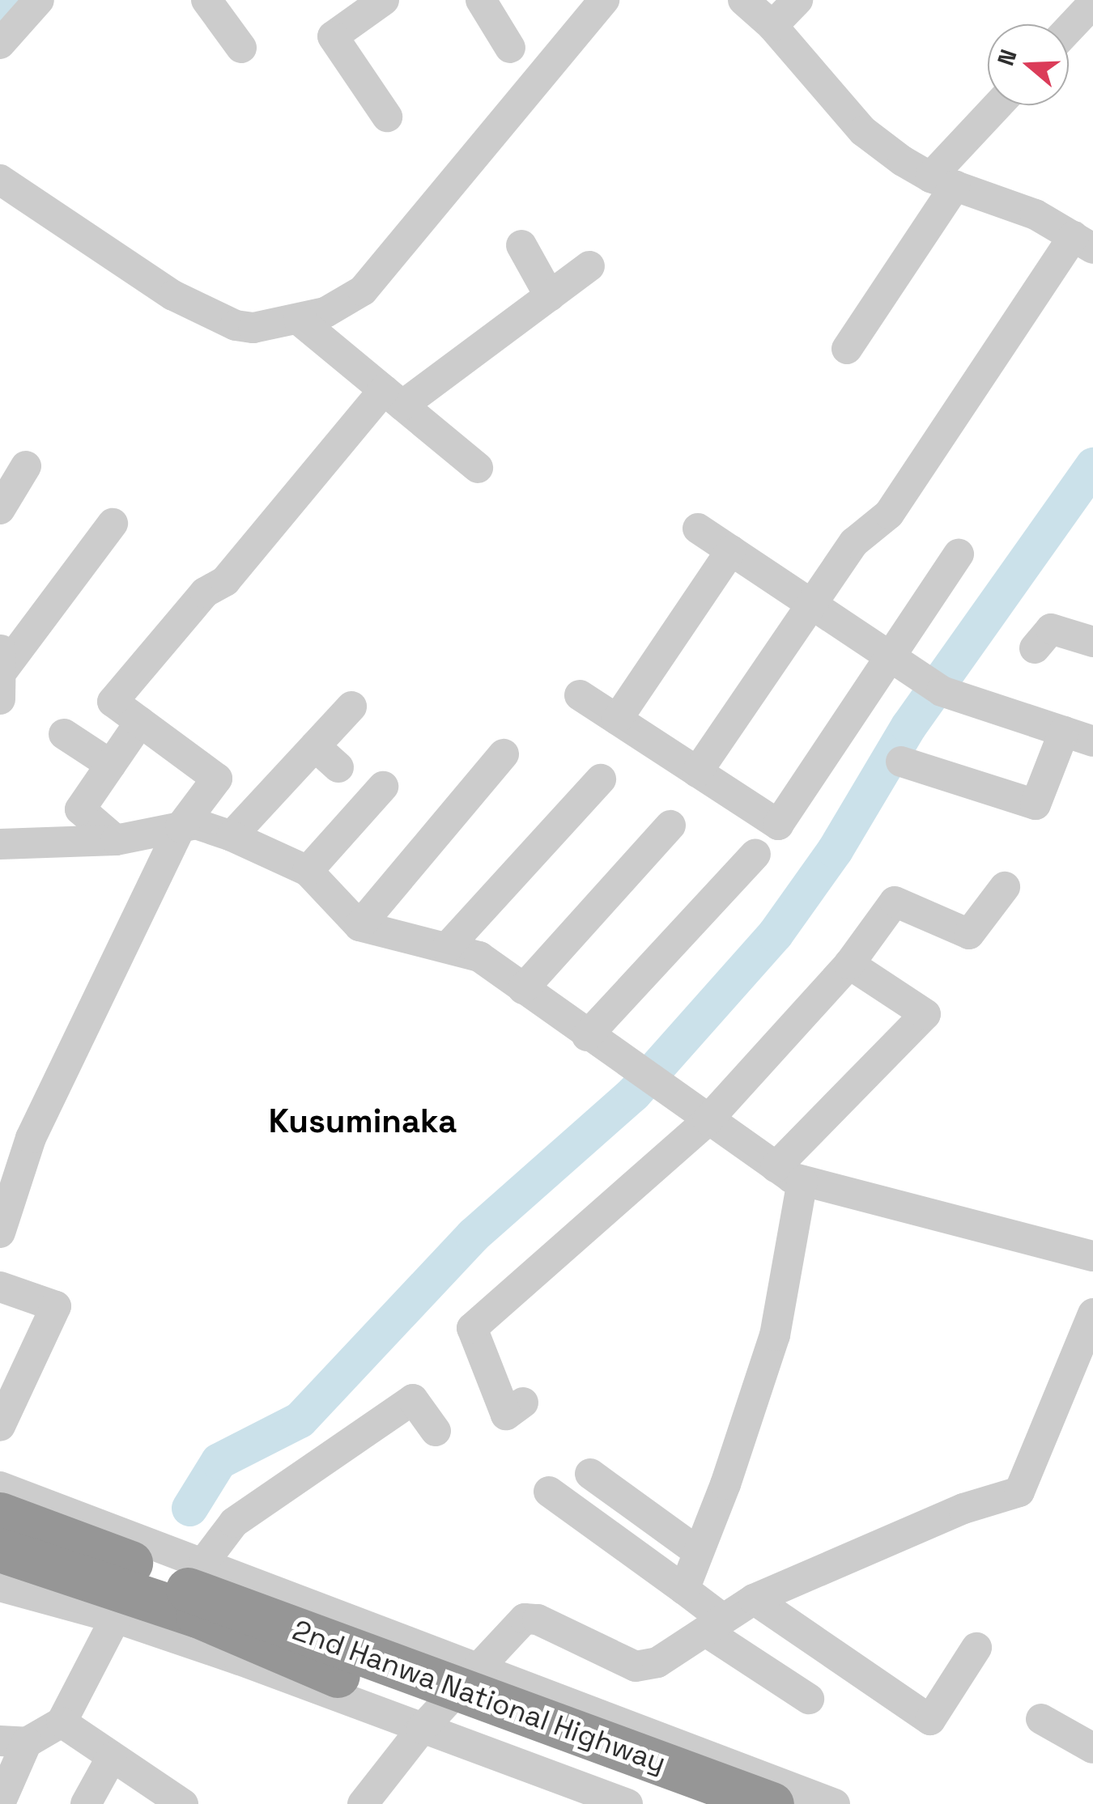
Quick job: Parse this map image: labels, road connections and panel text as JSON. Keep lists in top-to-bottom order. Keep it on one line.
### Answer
{"streets":{"highway":["2nd Hanwa National Highway"]},"districts":["Kusuminaka"],"north":"left"}
